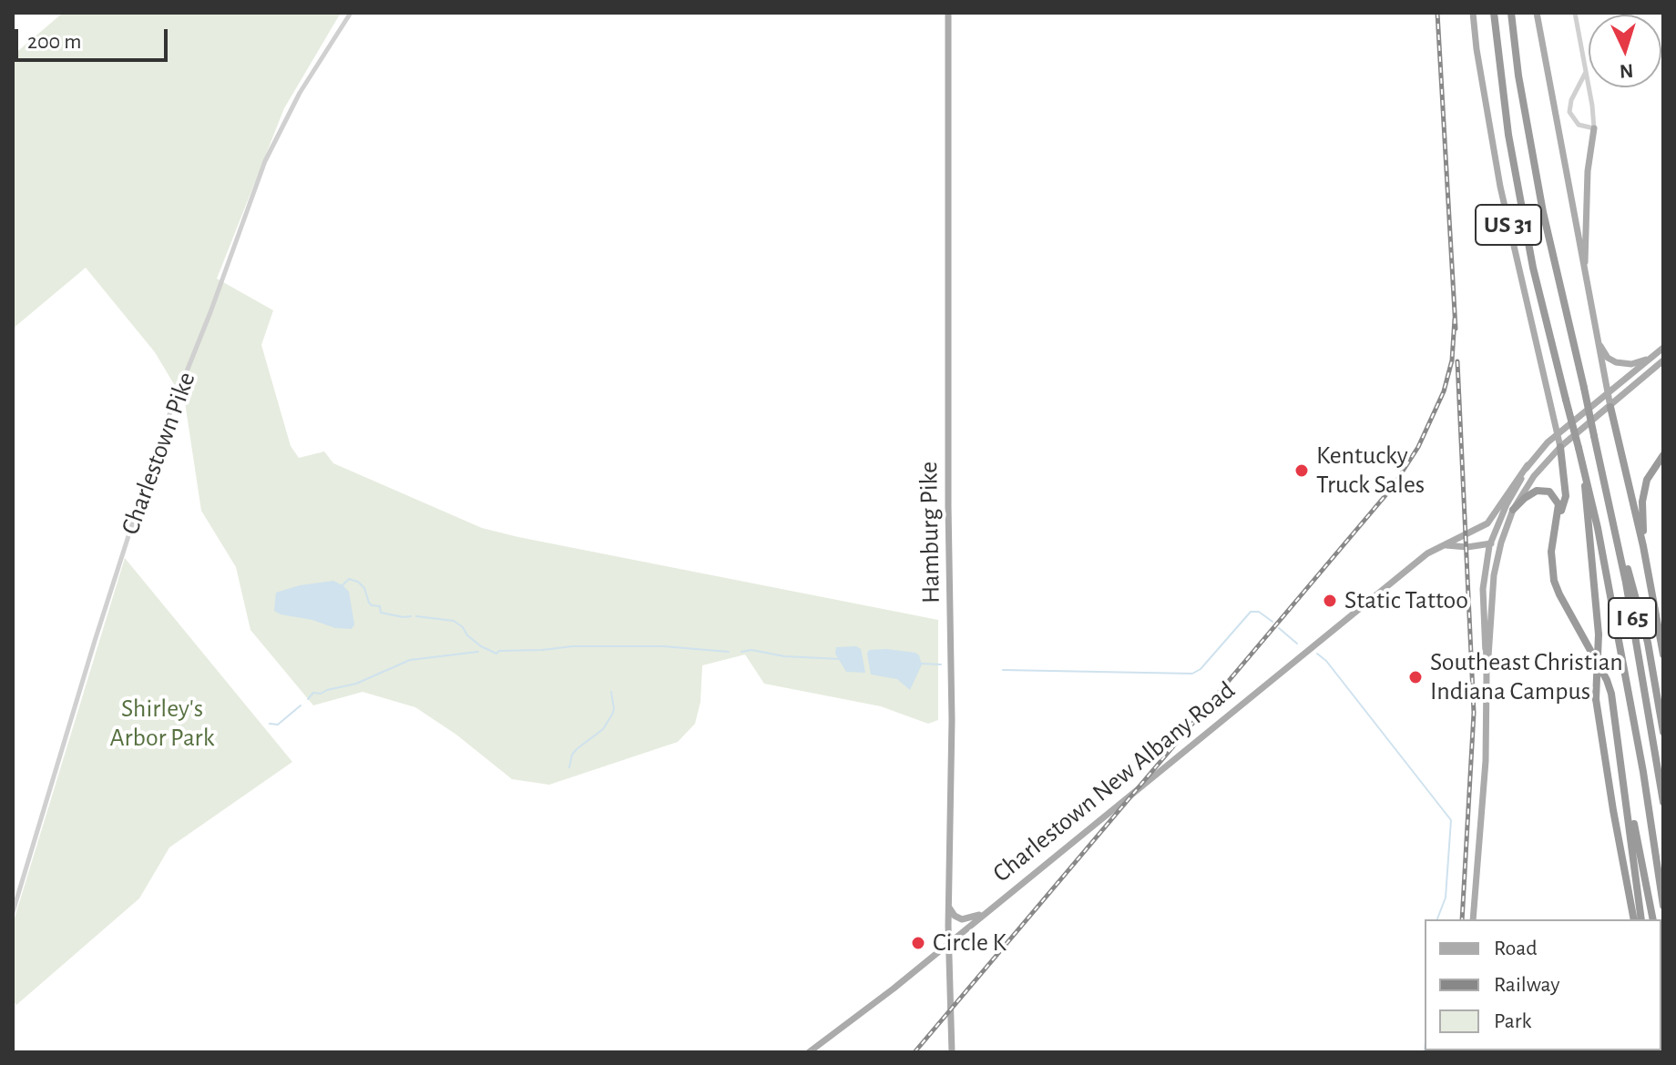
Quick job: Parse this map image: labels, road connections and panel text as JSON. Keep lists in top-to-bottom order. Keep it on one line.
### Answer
{"streets":{"highway":["I 65"],"main road":["US 31","Hamburg Pike","Charlestown New Albany Road"],"street":["Charlestown Pike"]},"crossings":[["Hamburg Pike","Charlestown New Albany Road"]],"parks":["Shirley's Arbor Park"],"places":["Kentucky Truck Sales","Static Tattoo","Southeast Christian Indiana Campus","Circle K"],"legend":["Road","Railway","Park"],"scale_bar":"200 m","north":"bottom"}
